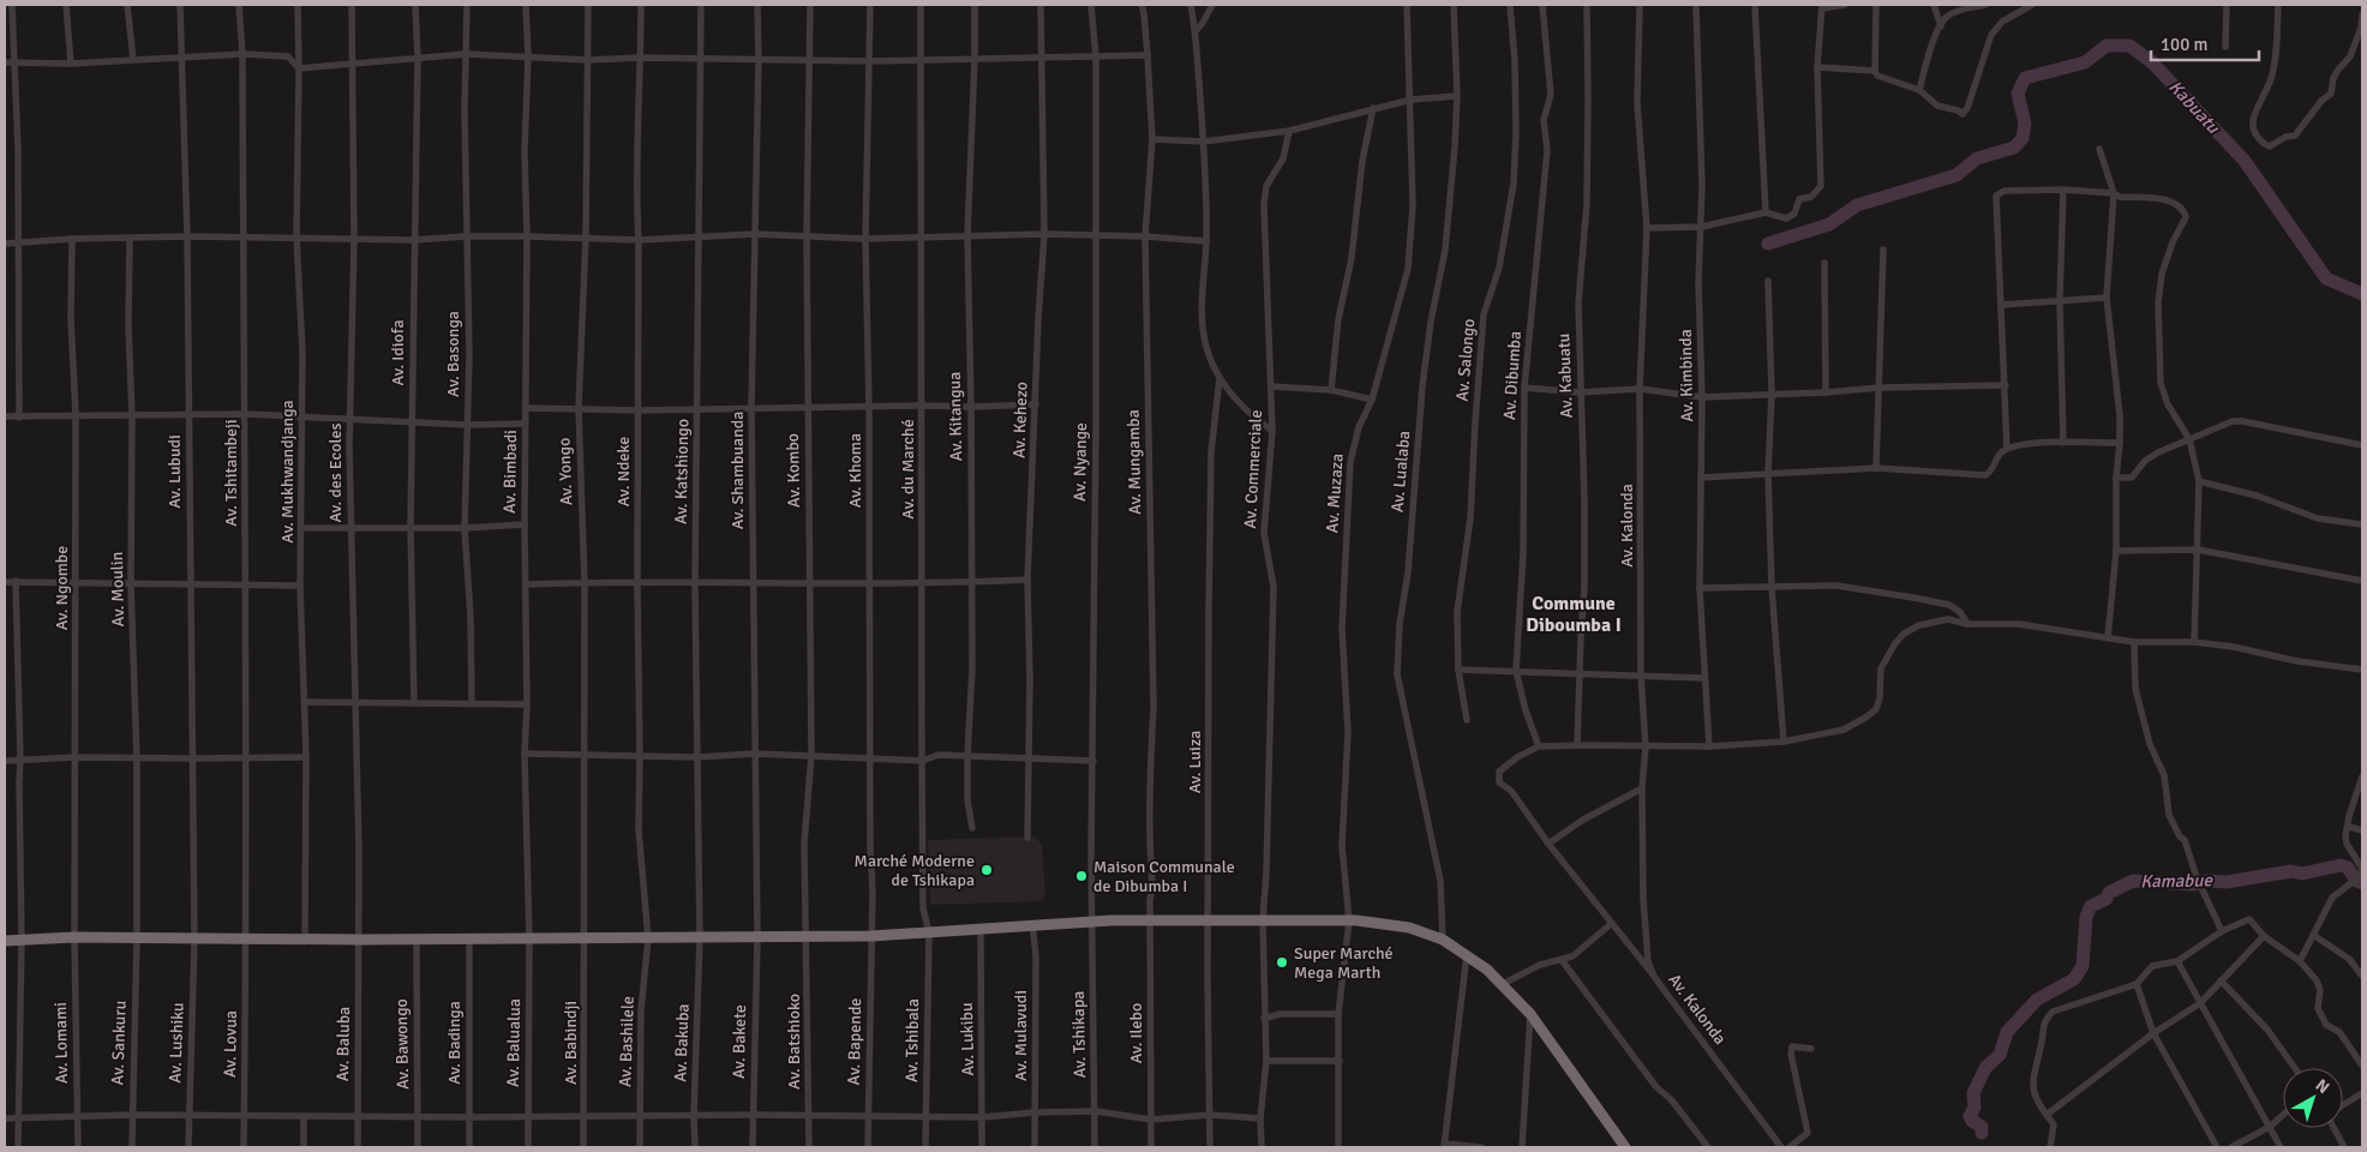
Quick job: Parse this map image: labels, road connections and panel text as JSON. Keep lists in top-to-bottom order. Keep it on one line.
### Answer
{"streets":{"street":["Av. Idiofa","Av. Basonga","Av. Salongo","Av. Dibumba","Av. Kabuatu","Av. Kimbinda","Av. Kitangua","Av. Kehezo","Av. Nyange","Av. Mungamba","Av. du Marché","Av. Commerciale","Av. Shambuanda","Av. Kombo","Av. Khoma","Av. Lubudi","Av. Mukhwandjanga","Av. Bimbadi","Av. Yongo","Av. Ndeke","Av. Katshiongo","Av. Lualaba","Av. Tshitambeji","Av. des Ecoles","Av. Muzaza","Av. Kalonda","Av. Ngombe","Av. Moulin","Av. Luiza","Av. Ilebo","Av. Tshikapa","Av. Mulavudi","Av. Lukibu","Av. Tshibala","Av. Bashilele","Av. Bakete","Av. Batshioko","Av. Bapende","Av. Lomami","Av. Sankuru","Av. Lushiku","Av. Badinga","Av. Balualua","Av. Babindji","Av. Bakuba","Av. Lovua","Av. Baluba","Av. Bawongo"]},"crossings":[["Av. Nyange","Av. Tshikapa"],["Av. Mungamba","Av. Ilebo"],["Av. du Marché","Av. Tshibala"],["Av. Shambuanda","Av. Bakete"],["Av. Kombo","Av. Batshioko"],["Av. Khoma","Av. Bapende"],["Av. Lubudi","Av. Lushiku"],["Av. Bimbadi","Av. Balualua"],["Av. Yongo","Av. Babindji"],["Av. Ndeke","Av. Bashilele"],["Av. Katshiongo","Av. Bakuba"],["Av. Tshitambeji","Av. Lovua"],["Av. des Ecoles","Av. Baluba"],["Av. Ngombe","Av. Lomami"],["Av. Moulin","Av. Sankuru"]],"districts":["Commune Diboumba I"],"water":["Kabuatu","Kamabue"],"places":["Marché Moderne de Tshikapa","Maison Communale de Dibumba I","Super Marché Mega Marth"],"scale_bar":"100 m","north":"top right"}
